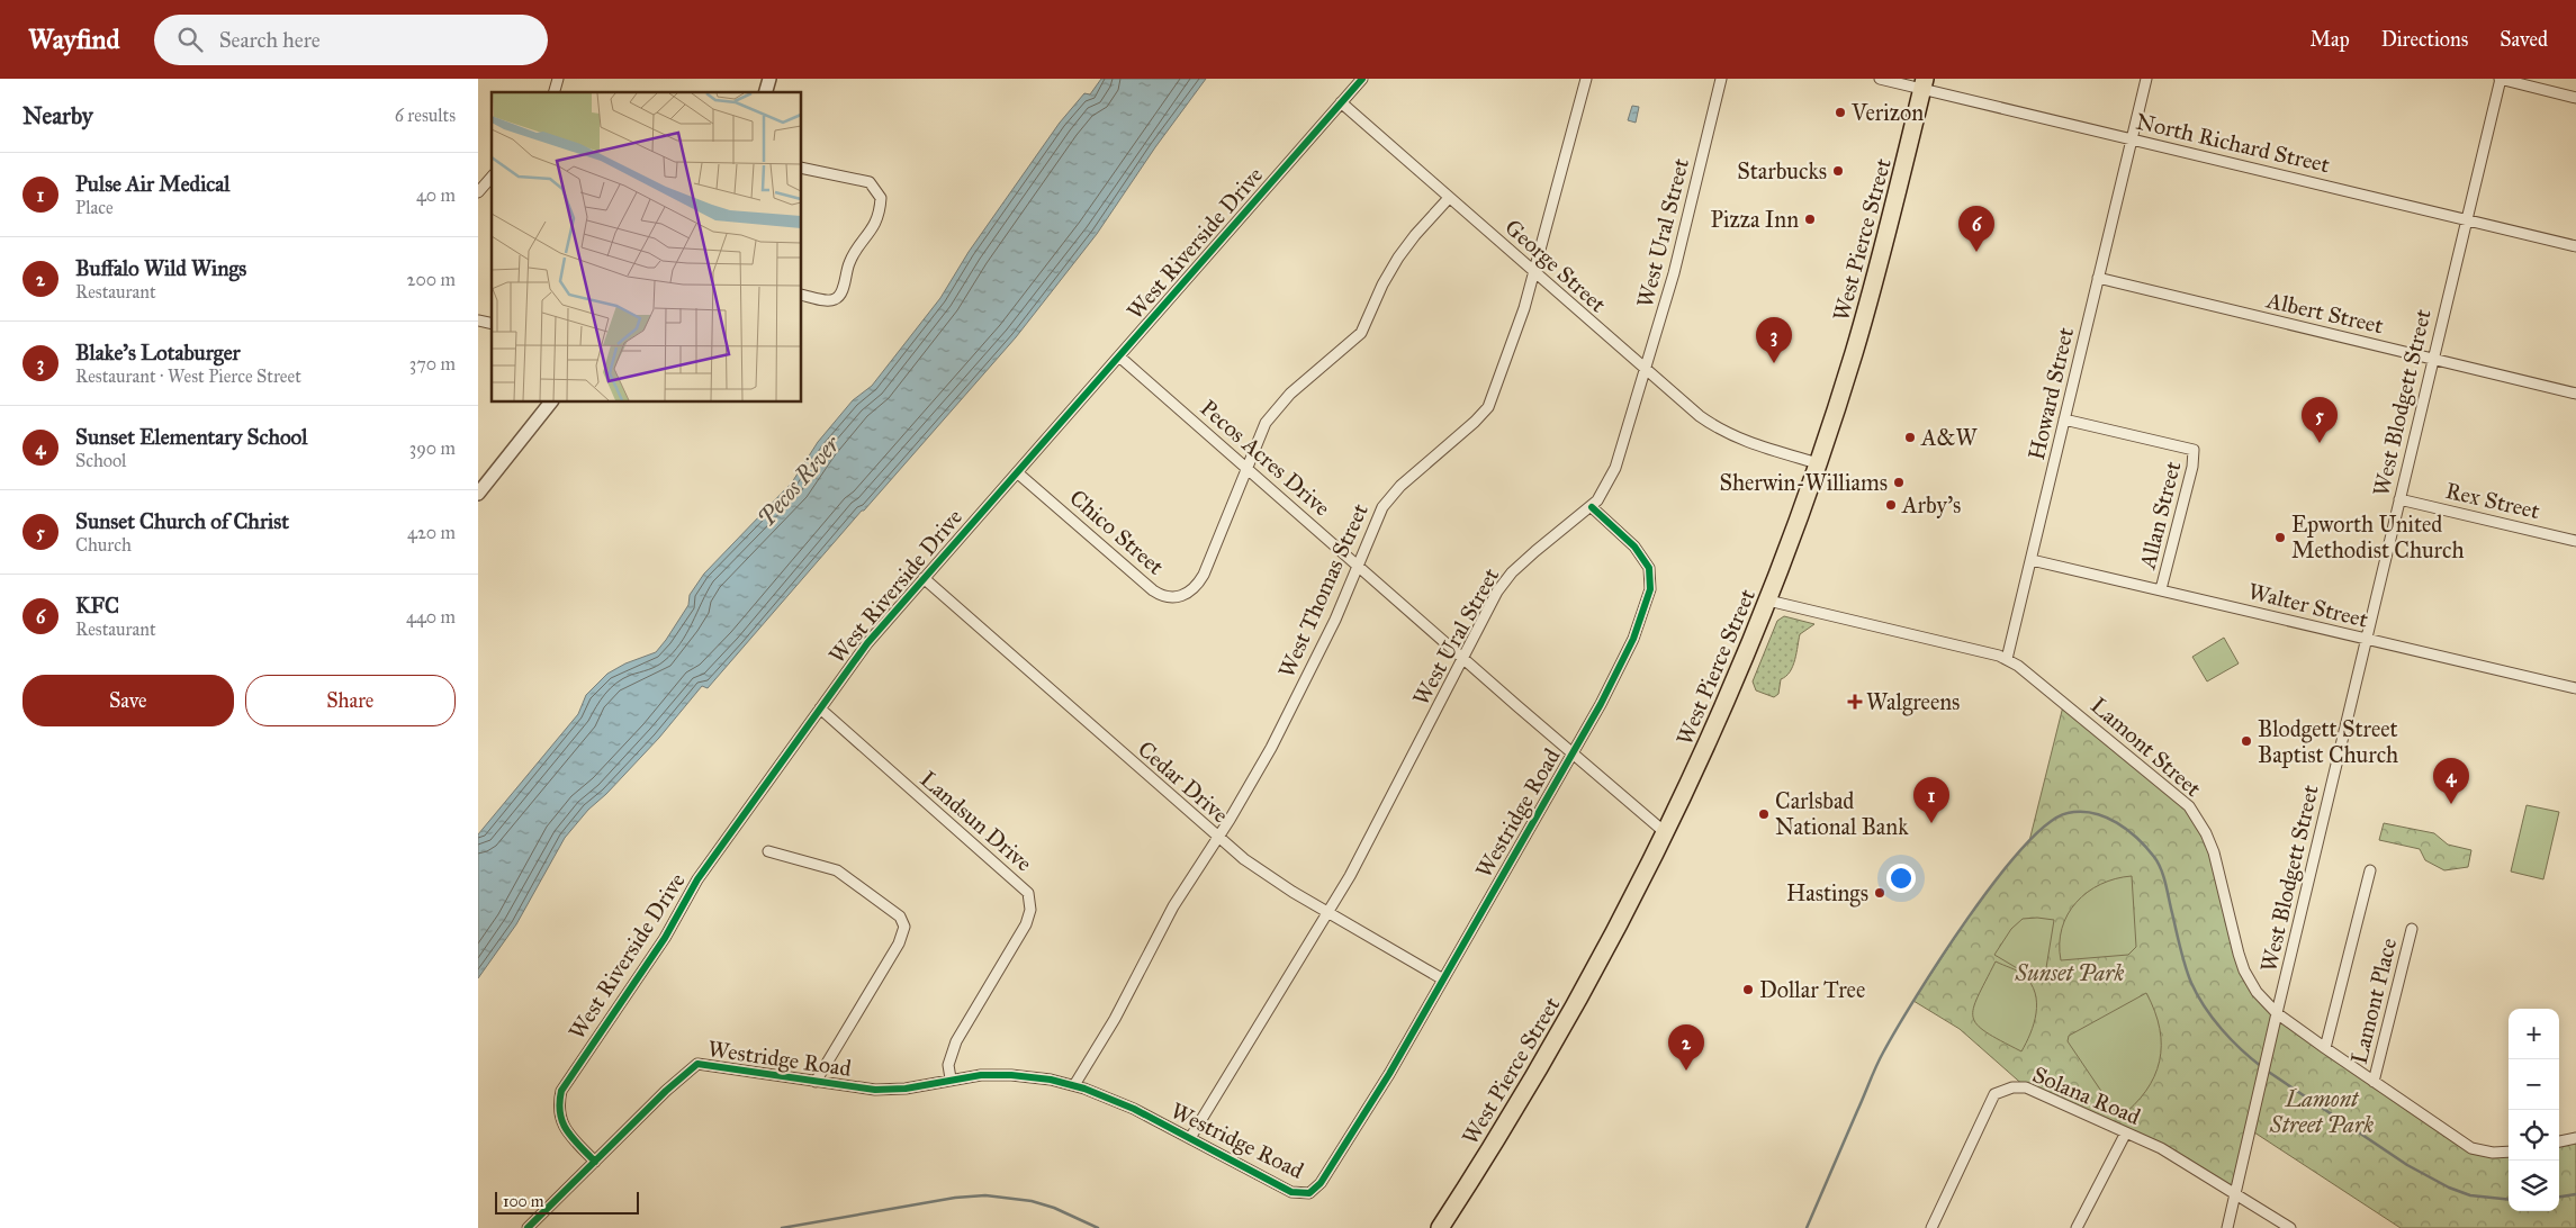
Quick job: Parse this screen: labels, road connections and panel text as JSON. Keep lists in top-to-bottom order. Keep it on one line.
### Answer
{"streets":{"highway":["West Pierce Street"],"street":["North Richard Street","West Ural Street","West Riverside Drive","George Street","Albert Street","Howard Street","West Blodgett Street","Pecos Acres Drive","Rex Street","Allan Street","Chico Street","West Thomas Street","Walter Street","Lamont Street","Cedar Drive","Westridge Road","Landsun Drive","Lamont Place","Solana Road"]},"crossings":[["North Richard Street","West Pierce Street"],["North Richard Street","Howard Street"],["North Richard Street","West Blodgett Street"],["West Ural Street","George Street"],["West Ural Street","Pecos Acres Drive"],["West Ural Street","Cedar Drive"],["West Ural Street","Westridge Road"],["West Pierce Street","George Street"],["West Pierce Street","Pecos Acres Drive"],["West Pierce Street","Lamont Street"],["West Riverside Drive","George Street"],["West Riverside Drive","Pecos Acres Drive"],["West Riverside Drive","Chico Street"],["West Riverside Drive","Cedar Drive"],["West Riverside Drive","Westridge Road"],["West Riverside Drive","Landsun Drive"],["George Street","Chico Street"],["George Street","West Thomas Street"],["Albert Street","Howard Street"],["Albert Street","West Blodgett Street"],["Howard Street","Allan Street"],["Howard Street","Walter Street"],["Howard Street","Lamont Street"],["West Blodgett Street","Rex Street"],["West Blodgett Street","Walter Street"],["West Blodgett Street","Lamont Street"],["West Blodgett Street","Solana Road"],["Pecos Acres Drive","Chico Street"],["Pecos Acres Drive","West Thomas Street"],["Pecos Acres Drive","Westridge Road"],["Allan Street","Walter Street"],["West Thomas Street","Cedar Drive"],["West Thomas Street","Westridge Road"],["Lamont Street","Lamont Place"],["Cedar Drive","Westridge Road"],["Westridge Road","Landsun Drive"]],"water":["Pecos River"],"parks":["Sunset Park","Lamont Street Park"],"places":{"other":["Verizon","Starbucks","Pizza Inn","A&W","Sherwin-Williams","Arby's","Epworth United Methodist Church","Blodgett Street Baptist Church","Carlsbad National Bank","Hastings","Dollar Tree"],"health":["Walgreens"]},"scale_bar":"100 m","page":{"header":"Wayfind","search":"Search here","nav":["Map","Directions","Saved"],"heading":["Nearby","6 results"],"list":[{"mark":"1","name":"Pulse Air Medical","note":"Place","value":"40 m"},{"mark":"2","name":"Buffalo Wild Wings","note":"Restaurant","value":"200 m"},{"mark":"3","name":"Blake's Lotaburger","note":"Restaurant · West Pierce Street","value":"370 m"},{"mark":"4","name":"Sunset Elementary School","note":"School","value":"390 m"},{"mark":"5","name":"Sunset Church of Christ","note":"Church","value":"420 m"},{"mark":"6","name":"KFC","note":"Restaurant","value":"440 m"}],"pins":["6","3","5","4","1","2"],"buttons":["Save","Share"],"map_buttons":["+","−"],"scale":"100 m"}}
